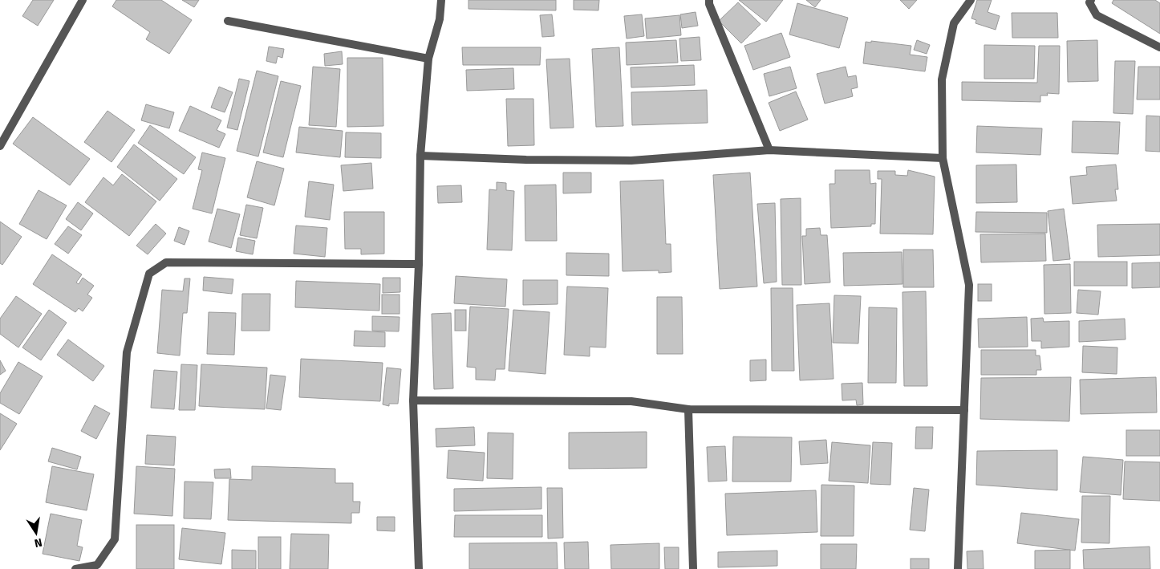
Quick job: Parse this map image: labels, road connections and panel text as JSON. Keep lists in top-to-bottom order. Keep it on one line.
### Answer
{"north":"bottom"}
